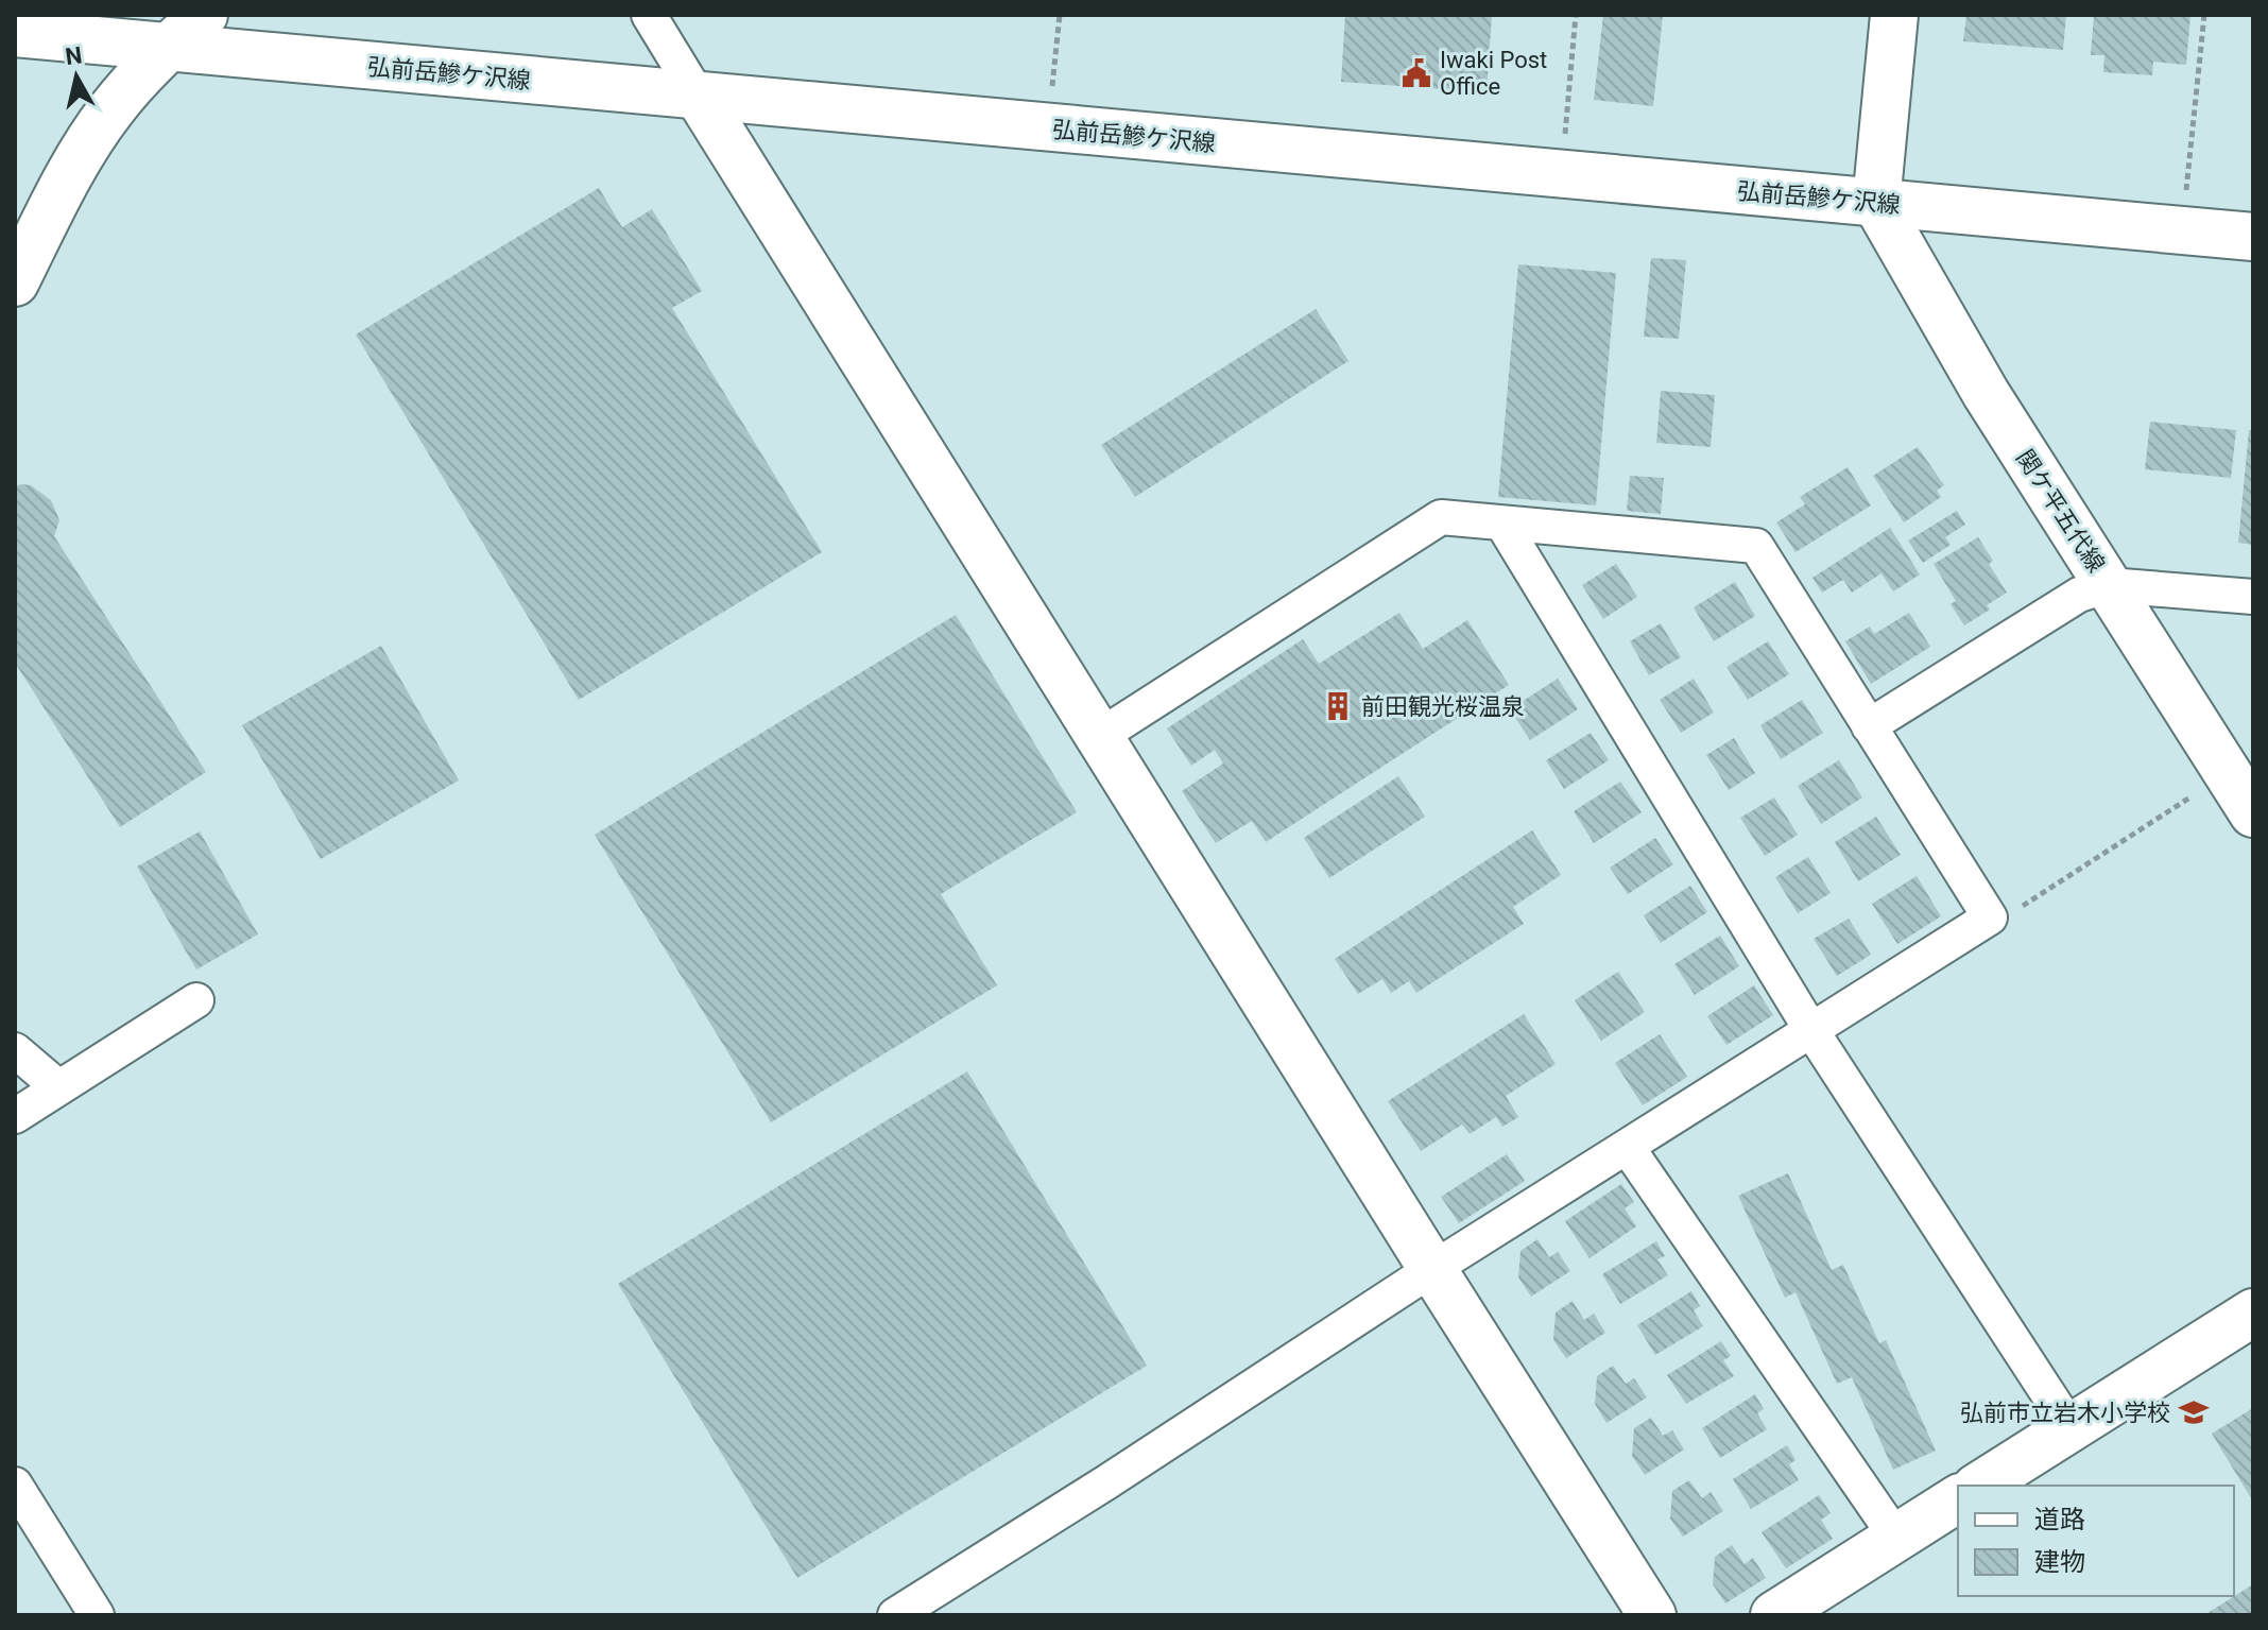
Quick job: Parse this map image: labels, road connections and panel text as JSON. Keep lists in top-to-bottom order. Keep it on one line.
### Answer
{"streets":{"main road":["弘前岳鰺ケ沢線","関ケ平五代線"]},"crossings":[["弘前岳鰺ケ沢線","関ケ平五代線"]],"places":{"public building":["Iwaki Post Office"],"building":["前田観光桜温泉"],"school or university":["弘前市立岩木小学校"]},"legend":["道路","建物"],"north":"top"}
